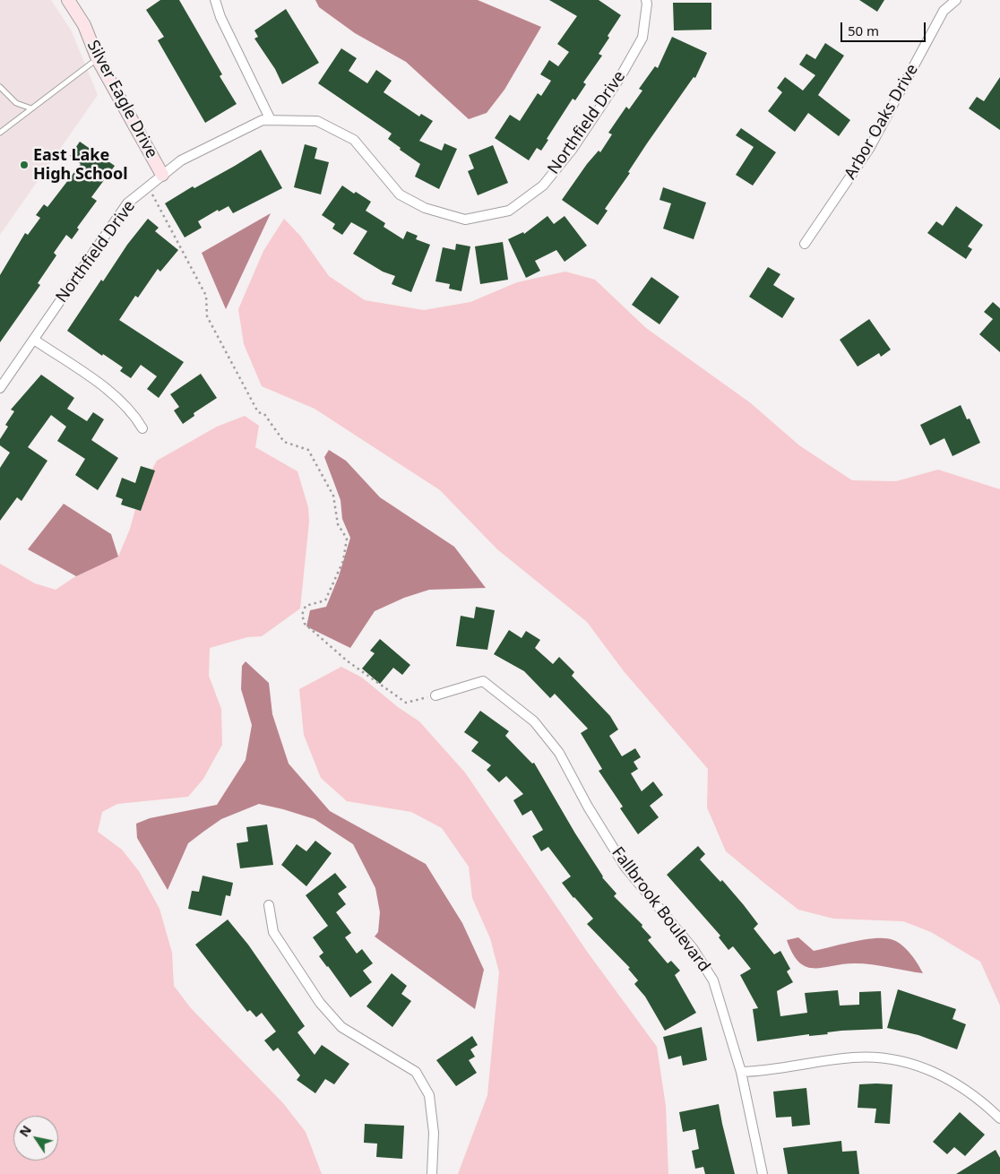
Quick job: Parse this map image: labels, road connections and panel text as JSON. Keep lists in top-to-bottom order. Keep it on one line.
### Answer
{"streets":{"street":["Silver Eagle Drive","Arbor Oaks Drive","Northfield Drive","Fallbrook Boulevard"]},"crossings":[["Silver Eagle Drive","Northfield Drive"]],"places":["East Lake High School"],"scale_bar":"50 m","north":"top left"}
